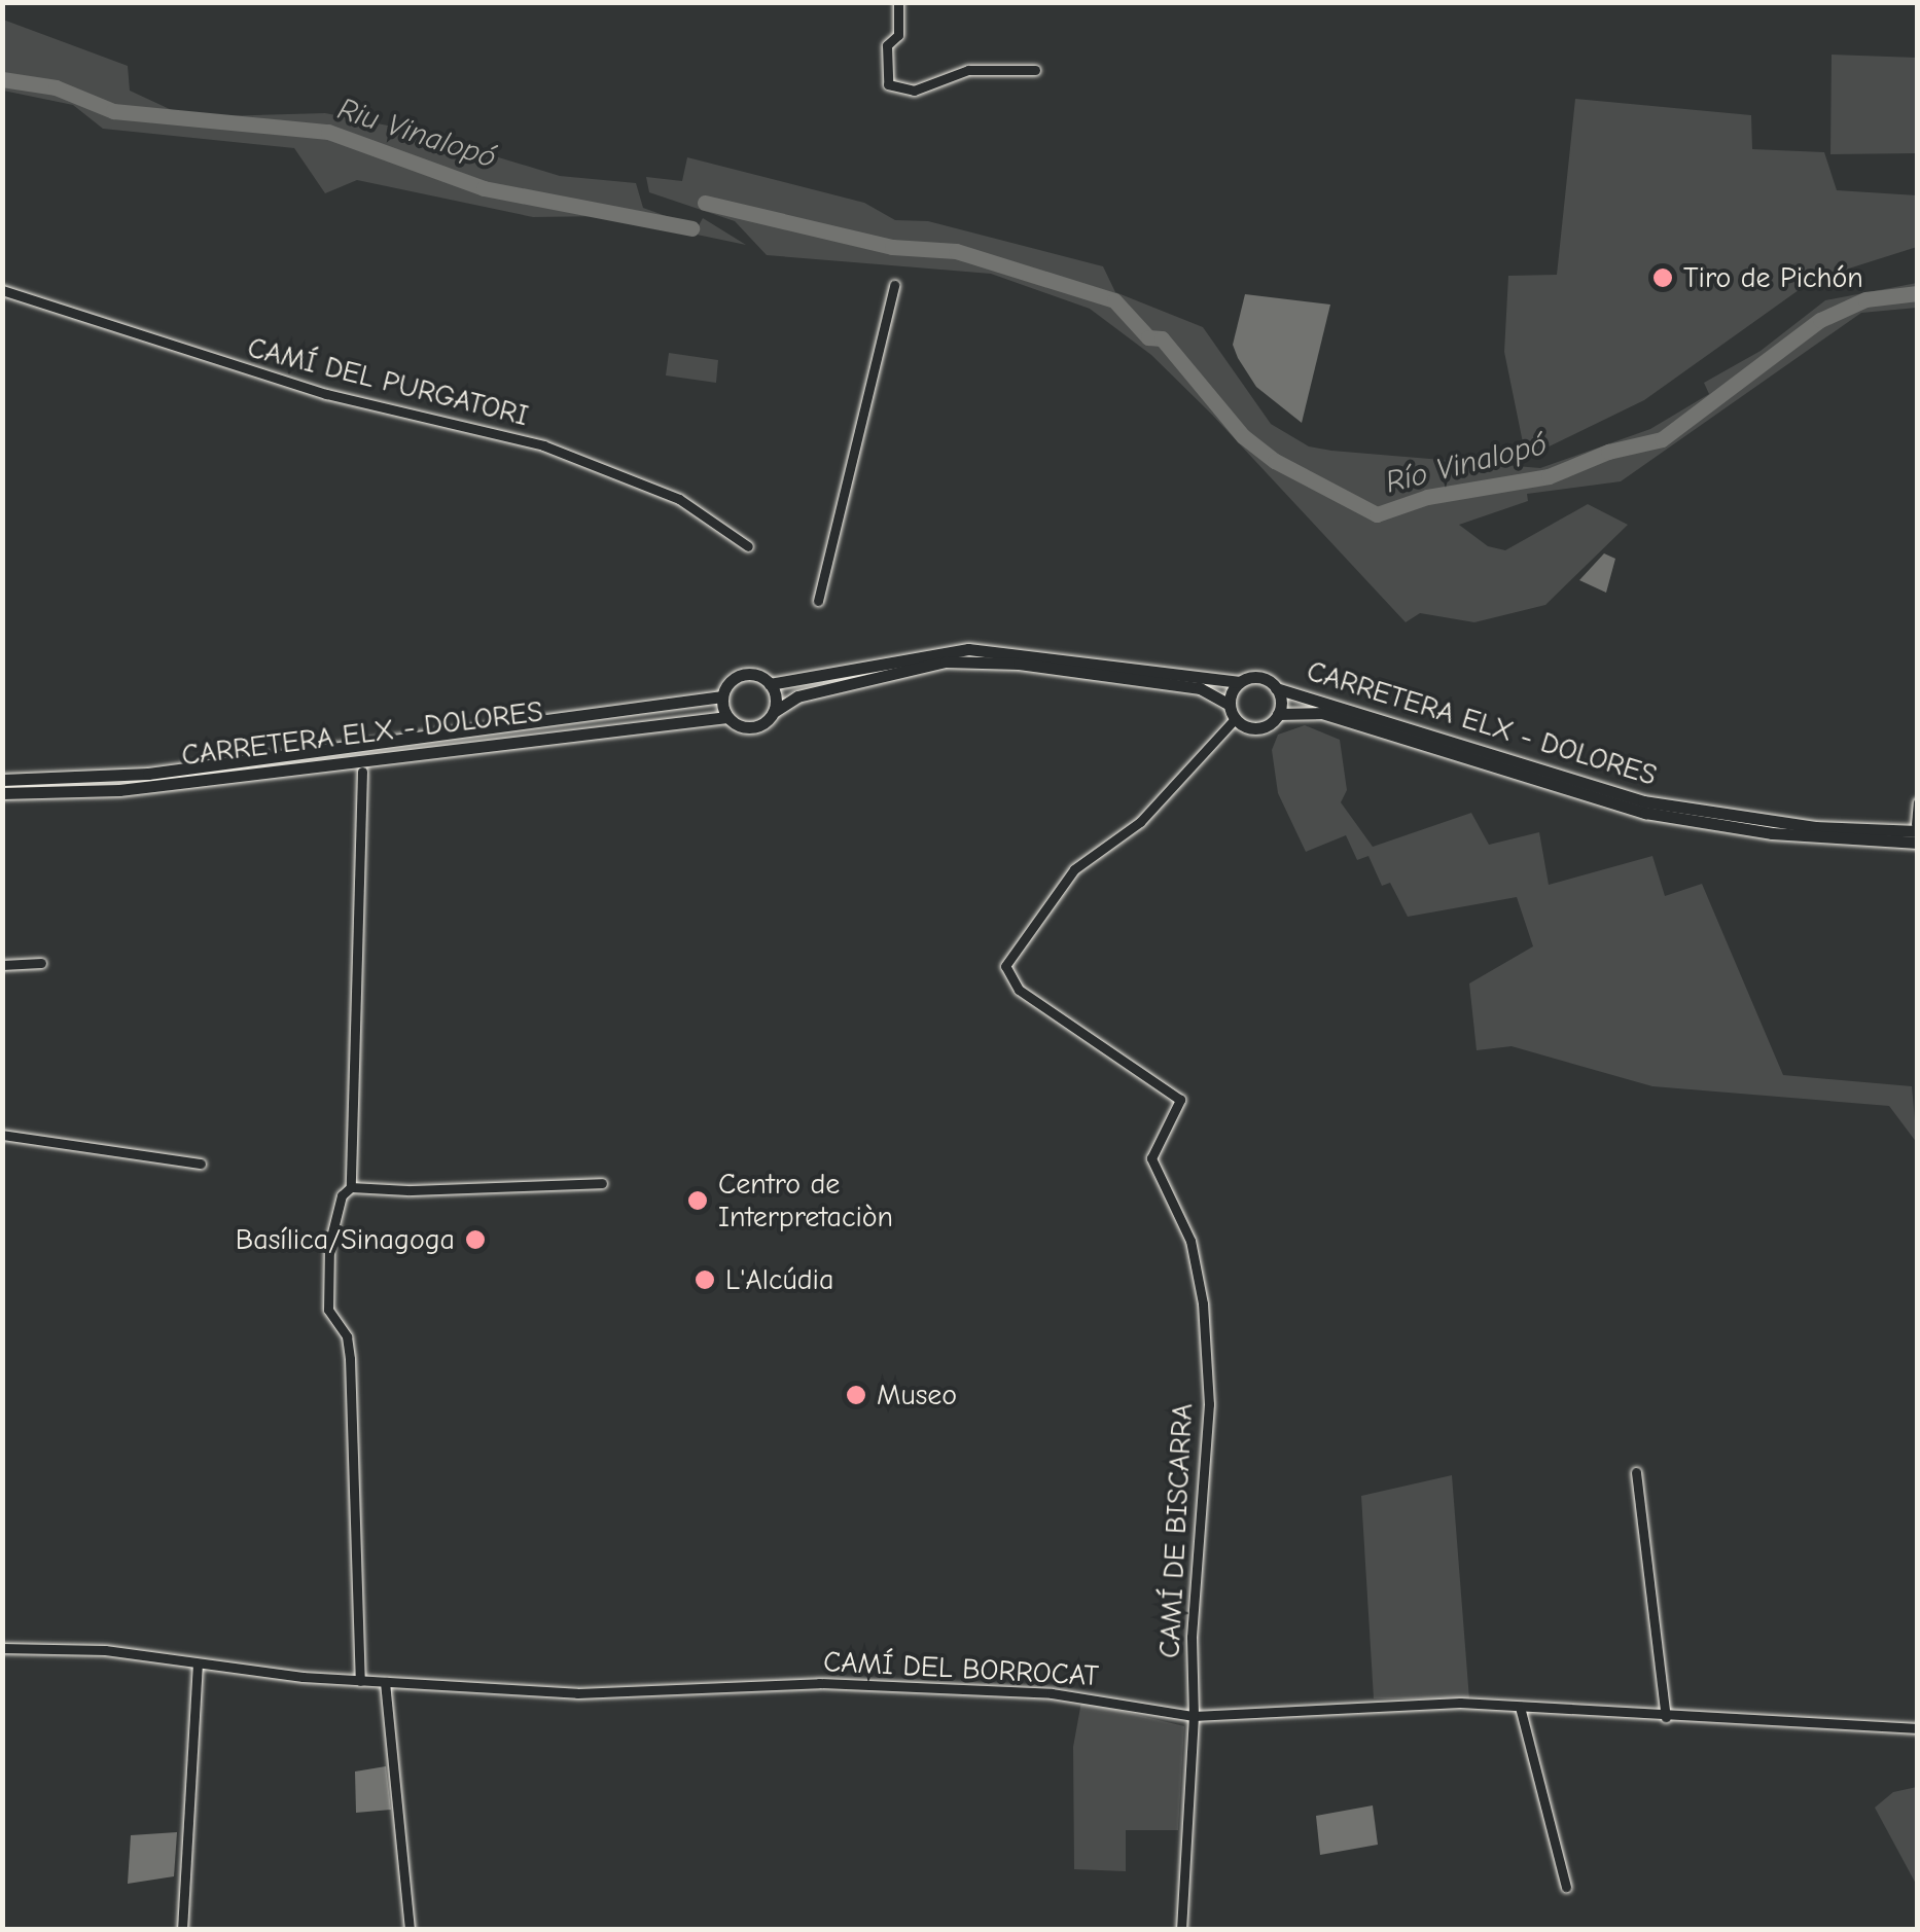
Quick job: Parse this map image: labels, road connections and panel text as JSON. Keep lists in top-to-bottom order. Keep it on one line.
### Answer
{"streets":{"main road":["CARRETERA ELX - DOLORES"],"street":["CAMÍ DEL PURGATORI","CAMÍ DE BISCARRA","CAMÍ DEL BORROCAT"]},"crossings":[["CARRETERA ELX - DOLORES","CAMÍ DE BISCARRA"],["CAMÍ DE BISCARRA","CAMÍ DEL BORROCAT"]],"water":["Riu Vinalopó","Río Vinalopó"],"places":["Tiro de Pichón","Centro de Interpretaciòn","Basílica/Sinagoga","L'Alcúdia","Museo"]}
